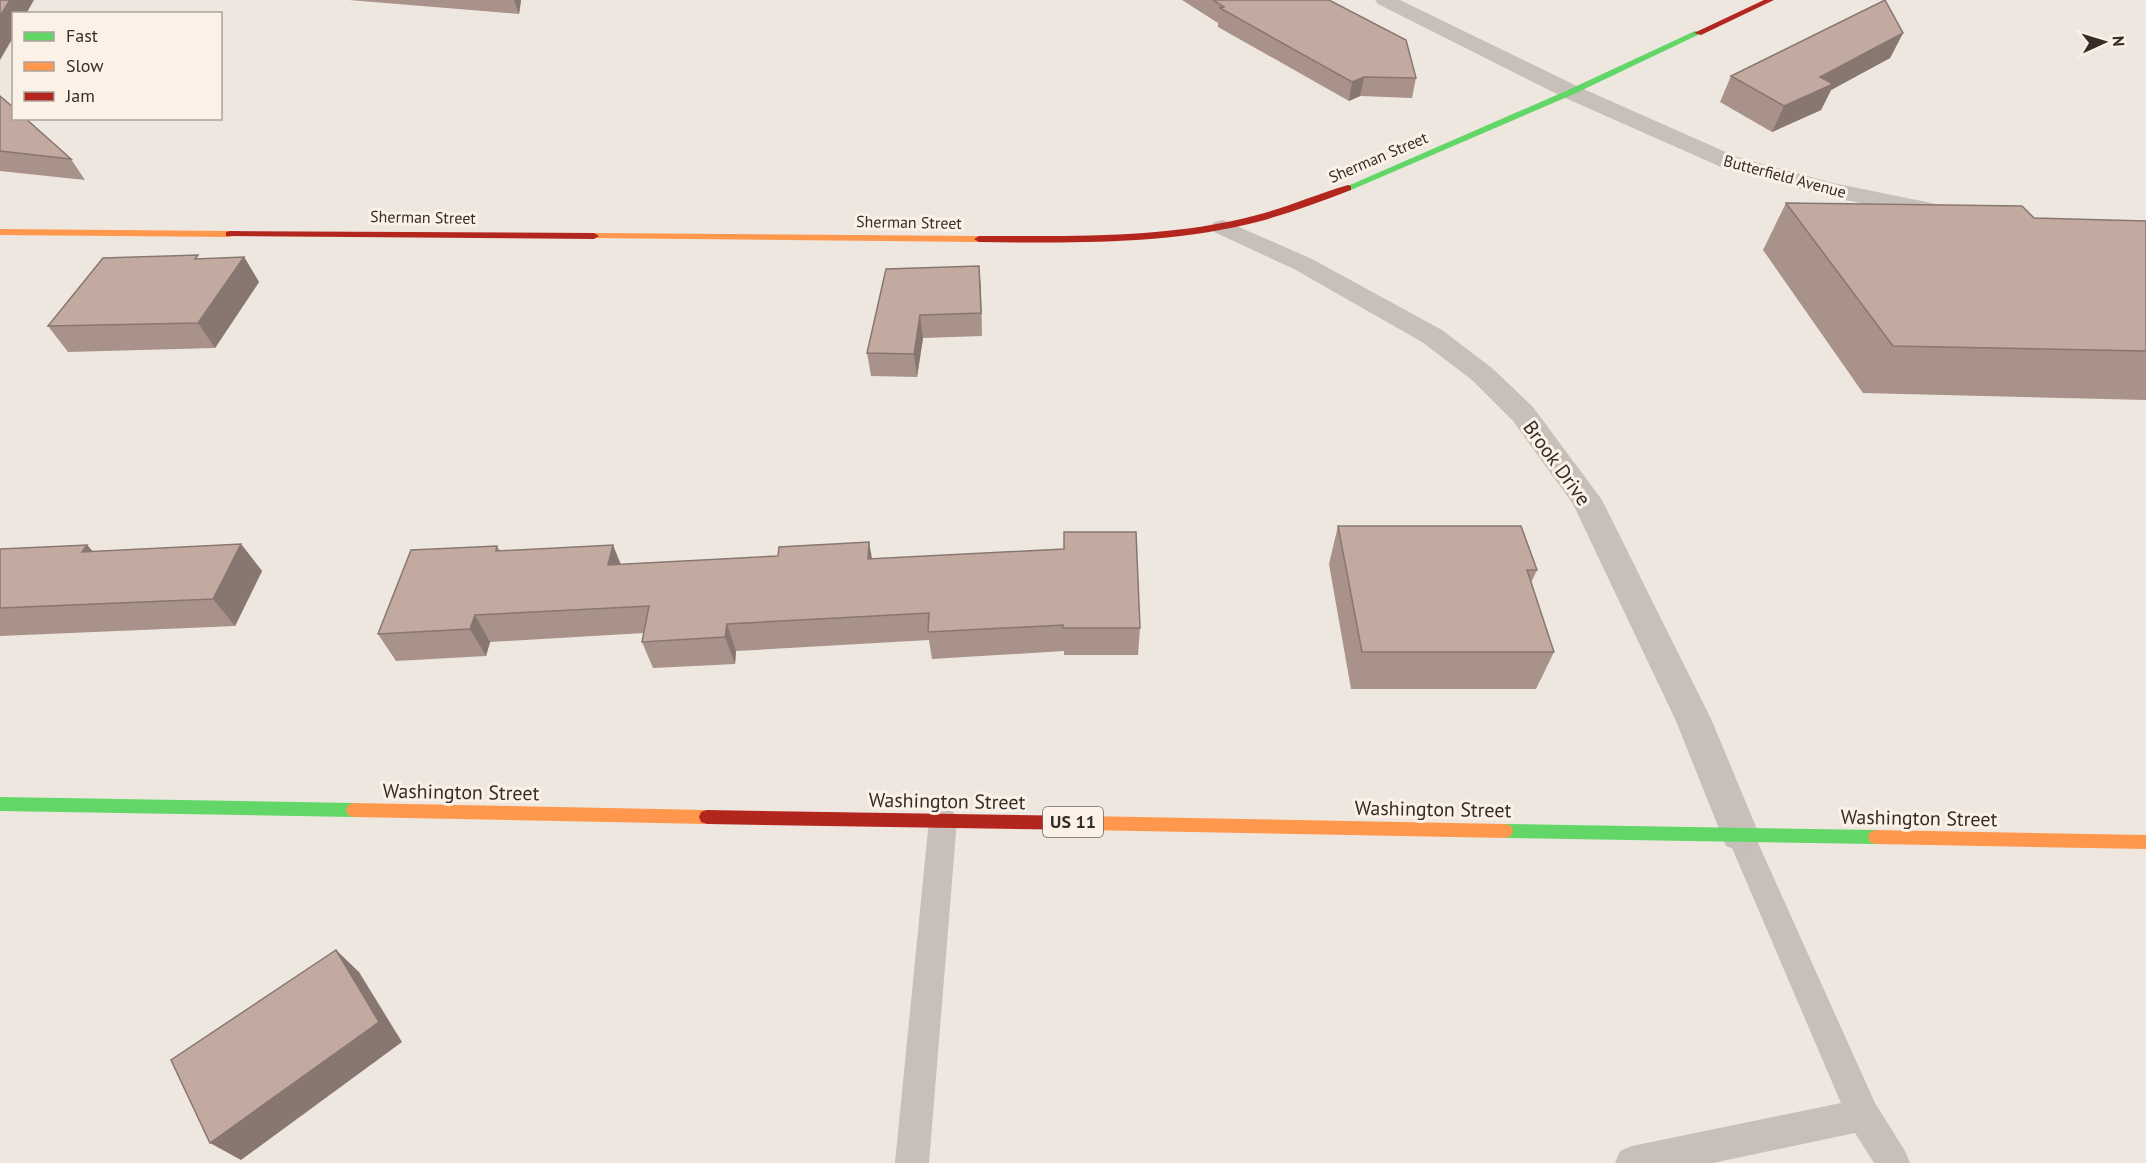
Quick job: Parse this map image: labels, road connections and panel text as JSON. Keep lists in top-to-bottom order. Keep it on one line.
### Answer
{"streets":{"street":["Sherman Street","Butterfield Avenue","Brook Drive","Washington Street","US 11"]},"crossings":[["Sherman Street","Butterfield Avenue"],["Sherman Street","Brook Drive"],["Brook Drive","Washington Street"]],"legend":["Fast","Slow","Jam"],"north":"right"}
